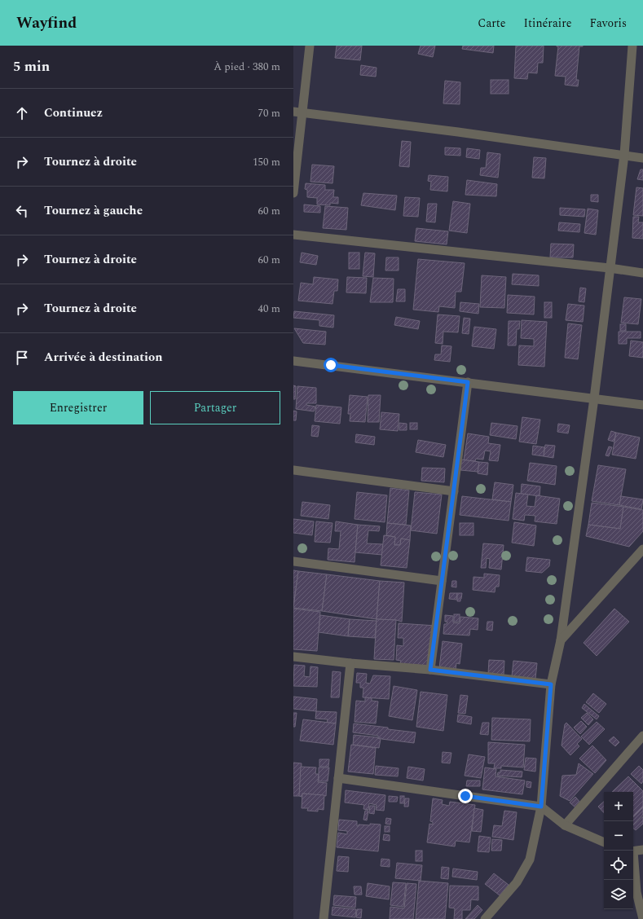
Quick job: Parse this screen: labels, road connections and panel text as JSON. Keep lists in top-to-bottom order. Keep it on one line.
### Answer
{"page":{"header":"Wayfind","nav":["Carte","Itinéraire","Favoris"],"heading":["5 min","À pied · 380 m"],"list":[["Continuez","70 m"],["Tournez à droite","150 m"],["Tournez à gauche","60 m"],["Tournez à droite","60 m"],["Tournez à droite","40 m"],"Arrivée à destination"],"buttons":["Enregistrer","Partager"],"map_buttons":["+","−"]}}
